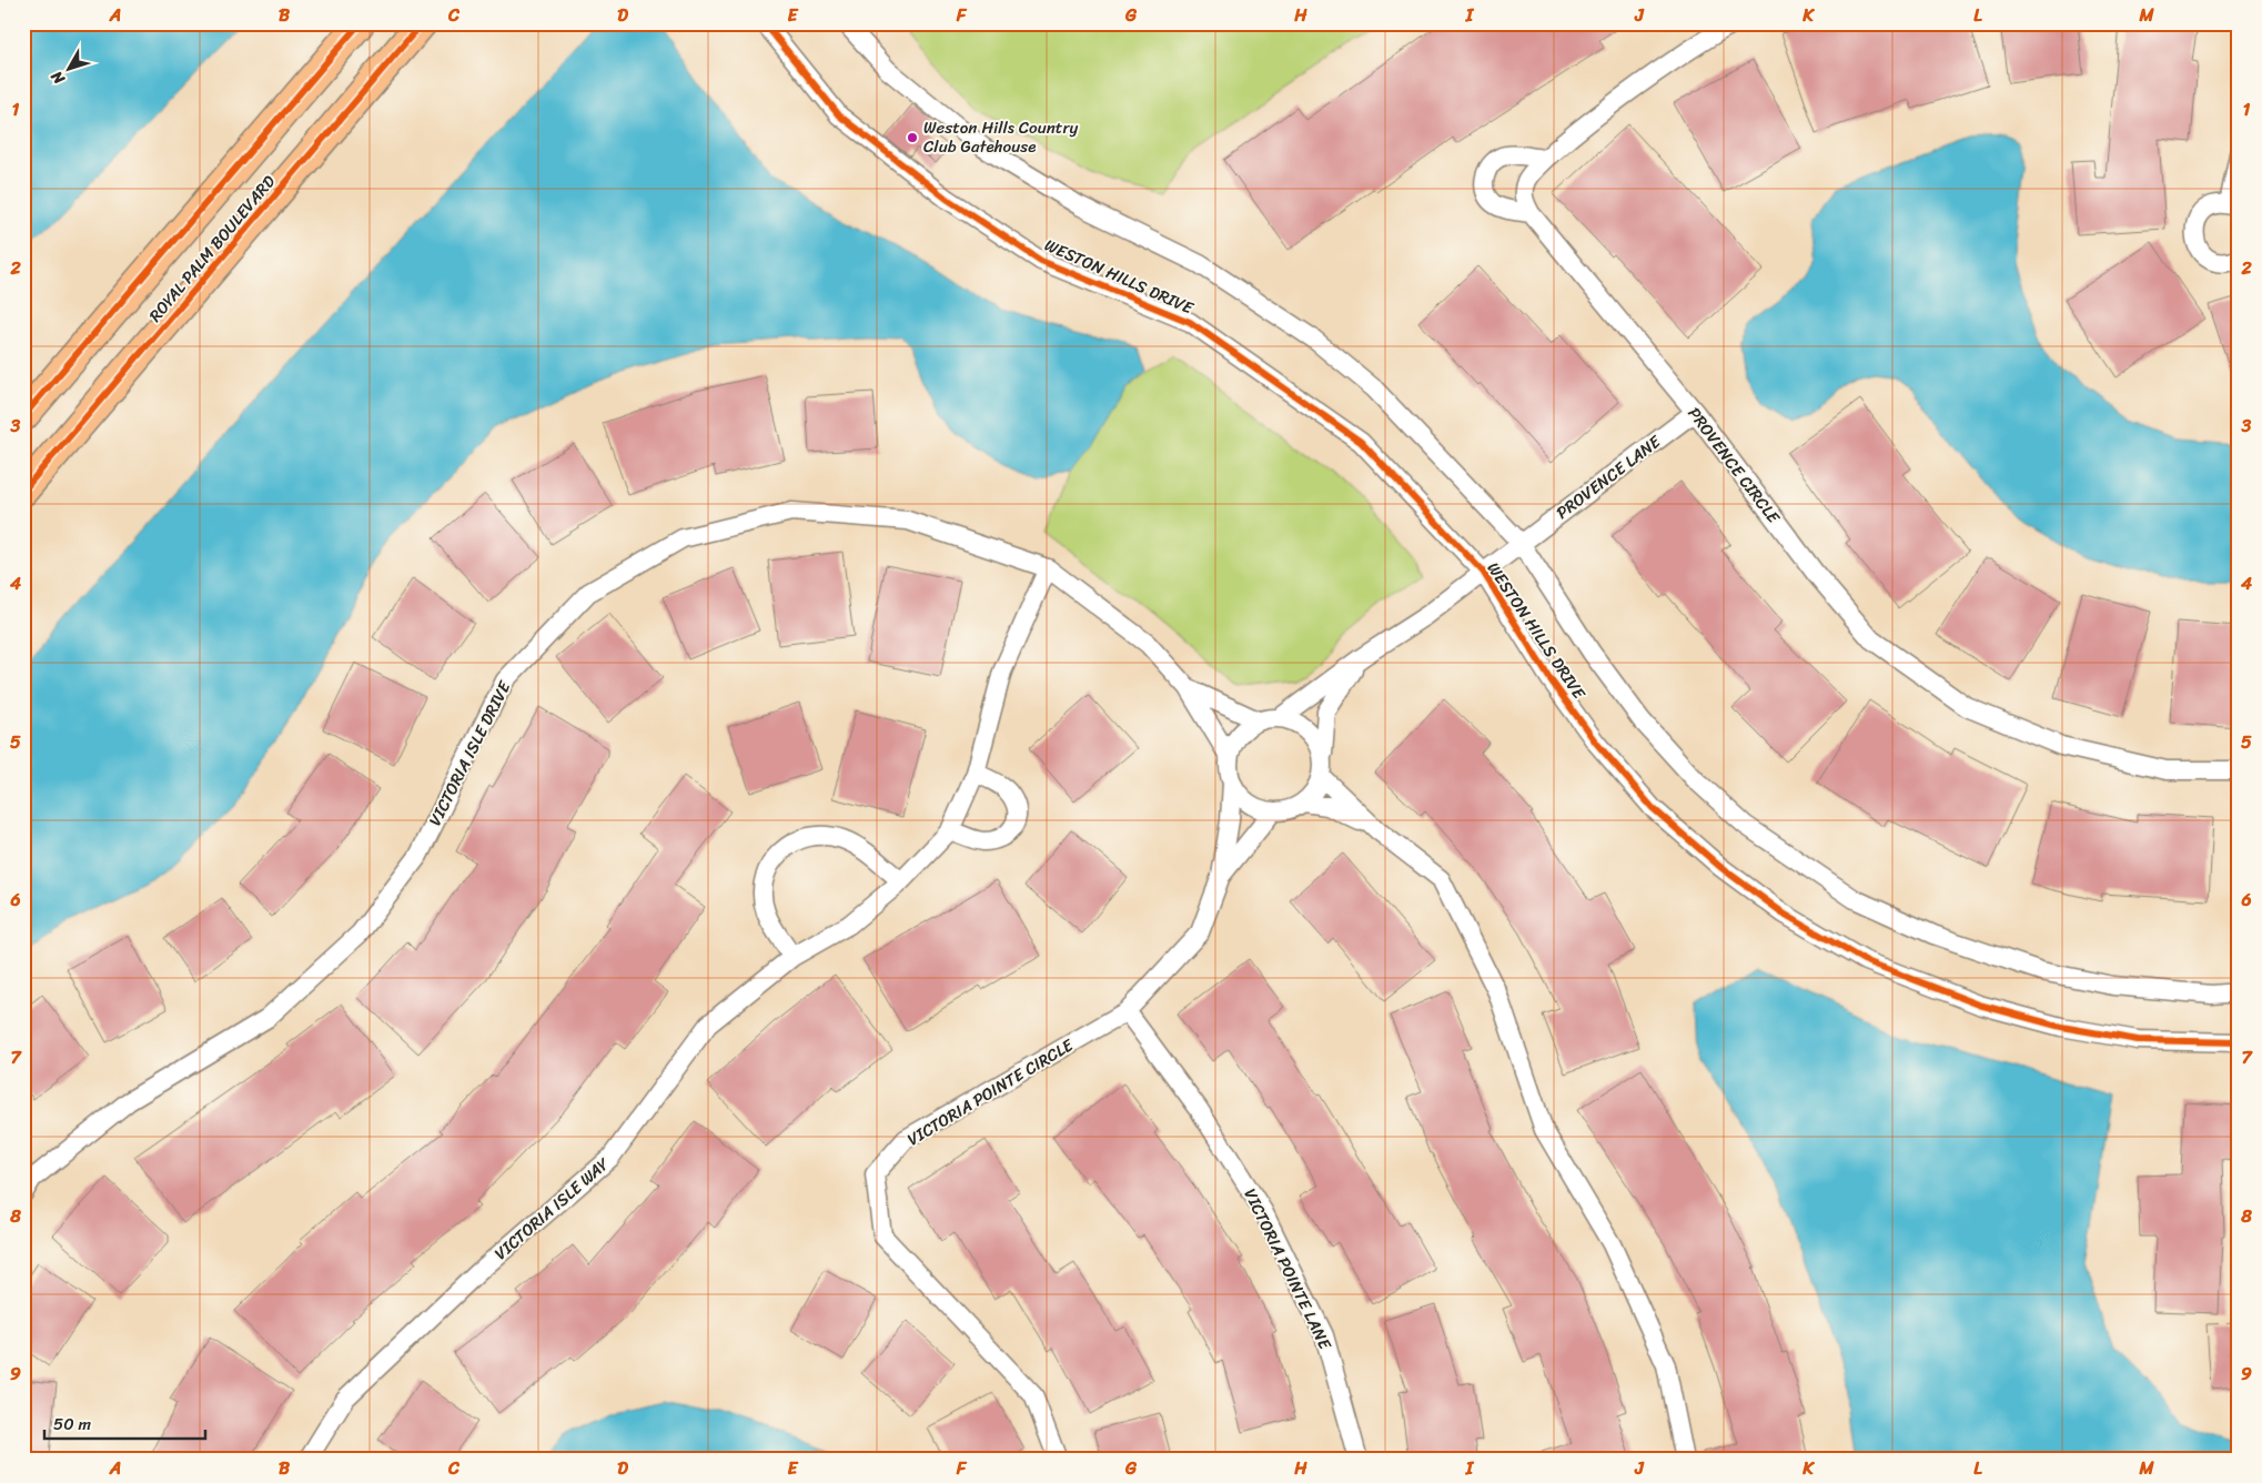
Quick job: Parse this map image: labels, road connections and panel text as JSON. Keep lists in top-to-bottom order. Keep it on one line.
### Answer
{"streets":{"main road":["ROYAL PALM BOULEVARD"],"street":["WESTON HILLS DRIVE","PROVENCE CIRCLE","PROVENCE LANE","VICTORIA ISLE DRIVE","VICTORIA POINTE CIRCLE","VICTORIA ISLE WAY","VICTORIA POINTE LANE"]},"crossings":[["WESTON HILLS DRIVE","PROVENCE LANE"],["PROVENCE CIRCLE","PROVENCE LANE"],["PROVENCE LANE","VICTORIA ISLE DRIVE"],["PROVENCE LANE","VICTORIA POINTE CIRCLE"],["VICTORIA ISLE DRIVE","VICTORIA POINTE CIRCLE"],["VICTORIA ISLE DRIVE","VICTORIA ISLE WAY"],["VICTORIA POINTE CIRCLE","VICTORIA POINTE LANE"]],"places":["Weston Hills Country Club Gatehouse"],"scale_bar":"50 m","north":"bottom left","grid":{"columns":["A","B","C","D","E","F","G","H","I","J","K","L","M"],"rows":["1","2","3","4","5","6","7","8","9"]}}
